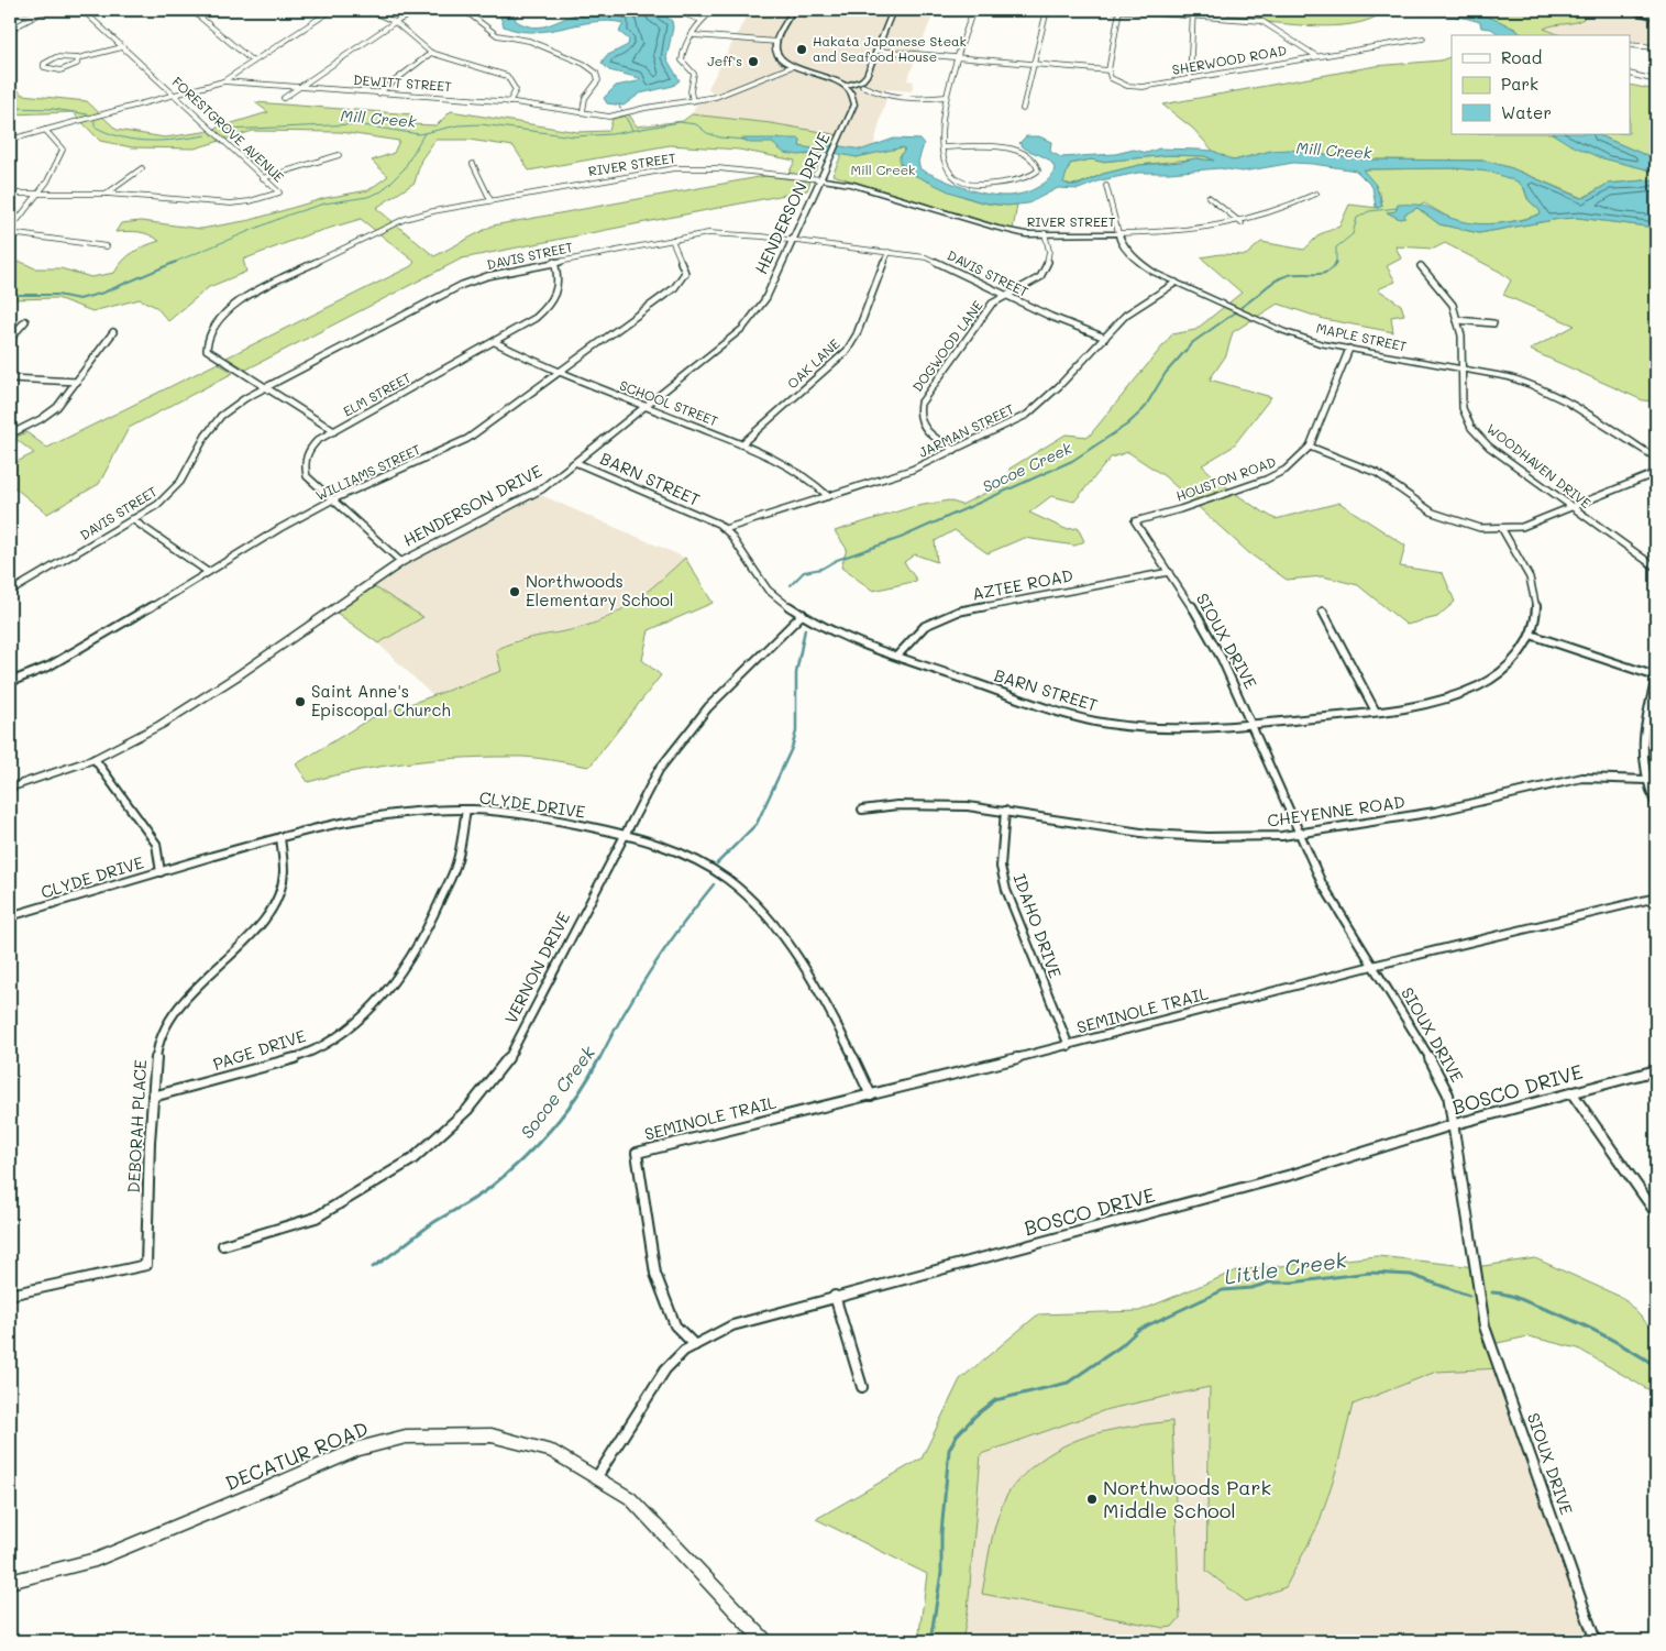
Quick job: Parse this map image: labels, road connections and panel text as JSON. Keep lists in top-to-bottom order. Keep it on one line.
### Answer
{"streets":{"main road":["RIVER STREET","HENDERSON DRIVE","MAPLE STREET"],"street":["SHERWOOD ROAD","DEWITT STREET","FORESTGROVE AVENUE","DAVIS STREET","DOGWOOD LANE","OAK LANE","ELM STREET","SCHOOL STREET","JARMAN STREET","WOODHAVEN DRIVE","WILLIAMS STREET","BARN STREET","HOUSTON ROAD","AZTEE ROAD","SIOUX DRIVE","CLYDE DRIVE","CHEYENNE ROAD","IDAHO DRIVE","VERNON DRIVE","SEMINOLE TRAIL","PAGE DRIVE","BOSCO DRIVE","DEBORAH PLACE","DECATUR ROAD"]},"crossings":[["DEWITT STREET","FORESTGROVE AVENUE"],["RIVER STREET","HENDERSON DRIVE"],["RIVER STREET","DAVIS STREET"],["RIVER STREET","MAPLE STREET"],["RIVER STREET","DOGWOOD LANE"],["RIVER STREET","ELM STREET"],["HENDERSON DRIVE","DAVIS STREET"],["HENDERSON DRIVE","ELM STREET"],["HENDERSON DRIVE","SCHOOL STREET"],["HENDERSON DRIVE","BARN STREET"],["DAVIS STREET","DOGWOOD LANE"],["DAVIS STREET","OAK LANE"],["DAVIS STREET","ELM STREET"],["DAVIS STREET","JARMAN STREET"],["DAVIS STREET","WILLIAMS STREET"],["MAPLE STREET","JARMAN STREET"],["MAPLE STREET","WOODHAVEN DRIVE"],["MAPLE STREET","HOUSTON ROAD"],["DOGWOOD LANE","JARMAN STREET"],["OAK LANE","SCHOOL STREET"],["ELM STREET","SCHOOL STREET"],["ELM STREET","WILLIAMS STREET"],["SCHOOL STREET","JARMAN STREET"],["SCHOOL STREET","WILLIAMS STREET"],["JARMAN STREET","BARN STREET"],["BARN STREET","AZTEE ROAD"],["BARN STREET","SIOUX DRIVE"],["BARN STREET","VERNON DRIVE"],["HOUSTON ROAD","SIOUX DRIVE"],["AZTEE ROAD","SIOUX DRIVE"],["SIOUX DRIVE","CHEYENNE ROAD"],["SIOUX DRIVE","SEMINOLE TRAIL"],["SIOUX DRIVE","BOSCO DRIVE"],["CLYDE DRIVE","VERNON DRIVE"],["CLYDE DRIVE","SEMINOLE TRAIL"],["CLYDE DRIVE","PAGE DRIVE"],["CLYDE DRIVE","DEBORAH PLACE"],["CHEYENNE ROAD","IDAHO DRIVE"],["IDAHO DRIVE","SEMINOLE TRAIL"],["SEMINOLE TRAIL","BOSCO DRIVE"],["PAGE DRIVE","DEBORAH PLACE"],["BOSCO DRIVE","DECATUR ROAD"]],"water":["Mill Creek","Socoe Creek","Little Creek"],"parks":["Mill Creek"],"places":["Hakata Japanese Steak and Seafood House","Jeff's","Northwoods Elementary School","Saint Anne's Episcopal Church","Northwoods Park Middle School"],"legend":["Road","Park","Water"]}
